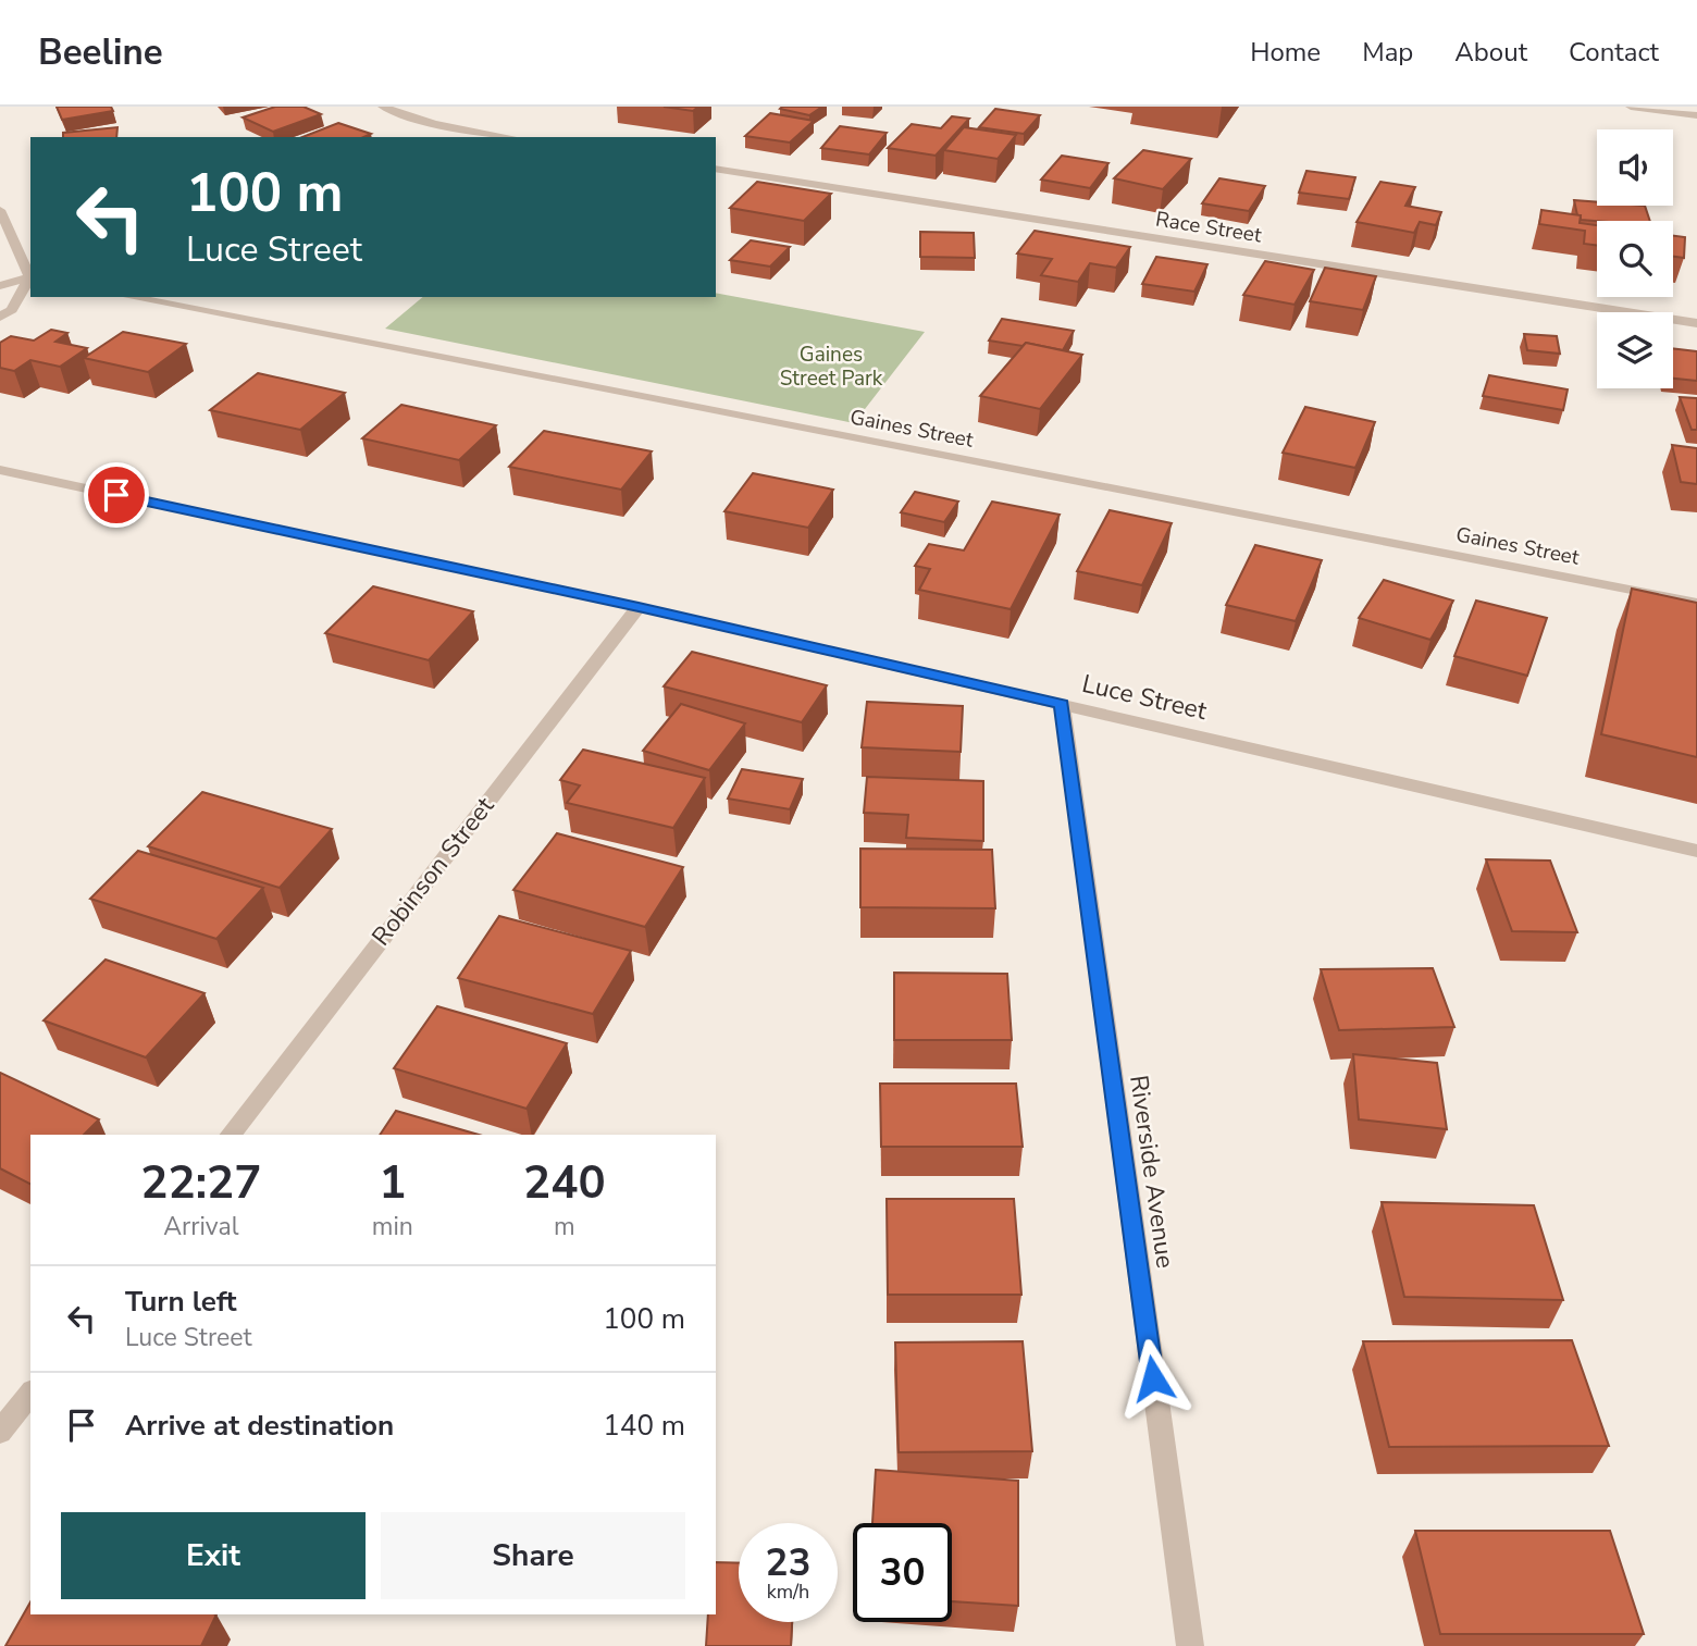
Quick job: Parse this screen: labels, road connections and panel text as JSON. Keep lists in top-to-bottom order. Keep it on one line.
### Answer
{"streets":{"street":["Race Street","Gaines Street","Luce Street","Robinson Street","Riverside Avenue"]},"crossings":[["Luce Street","Robinson Street"],["Luce Street","Riverside Avenue"]],"parks":["Gaines Street Park"],"page":{"header":"Beeline","nav":["Home","Map","About","Contact"],"turn":["100 m","Luce Street"],"eta":["22:27","Arrival","1","min","240","m"],"list":[{"name":"Turn left","note":"Luce Street","value":"100 m"},{"name":"Arrive at destination","value":"140 m"}],"buttons":["Exit","Share"],"speed":"23 km/h","limit":"30"}}
